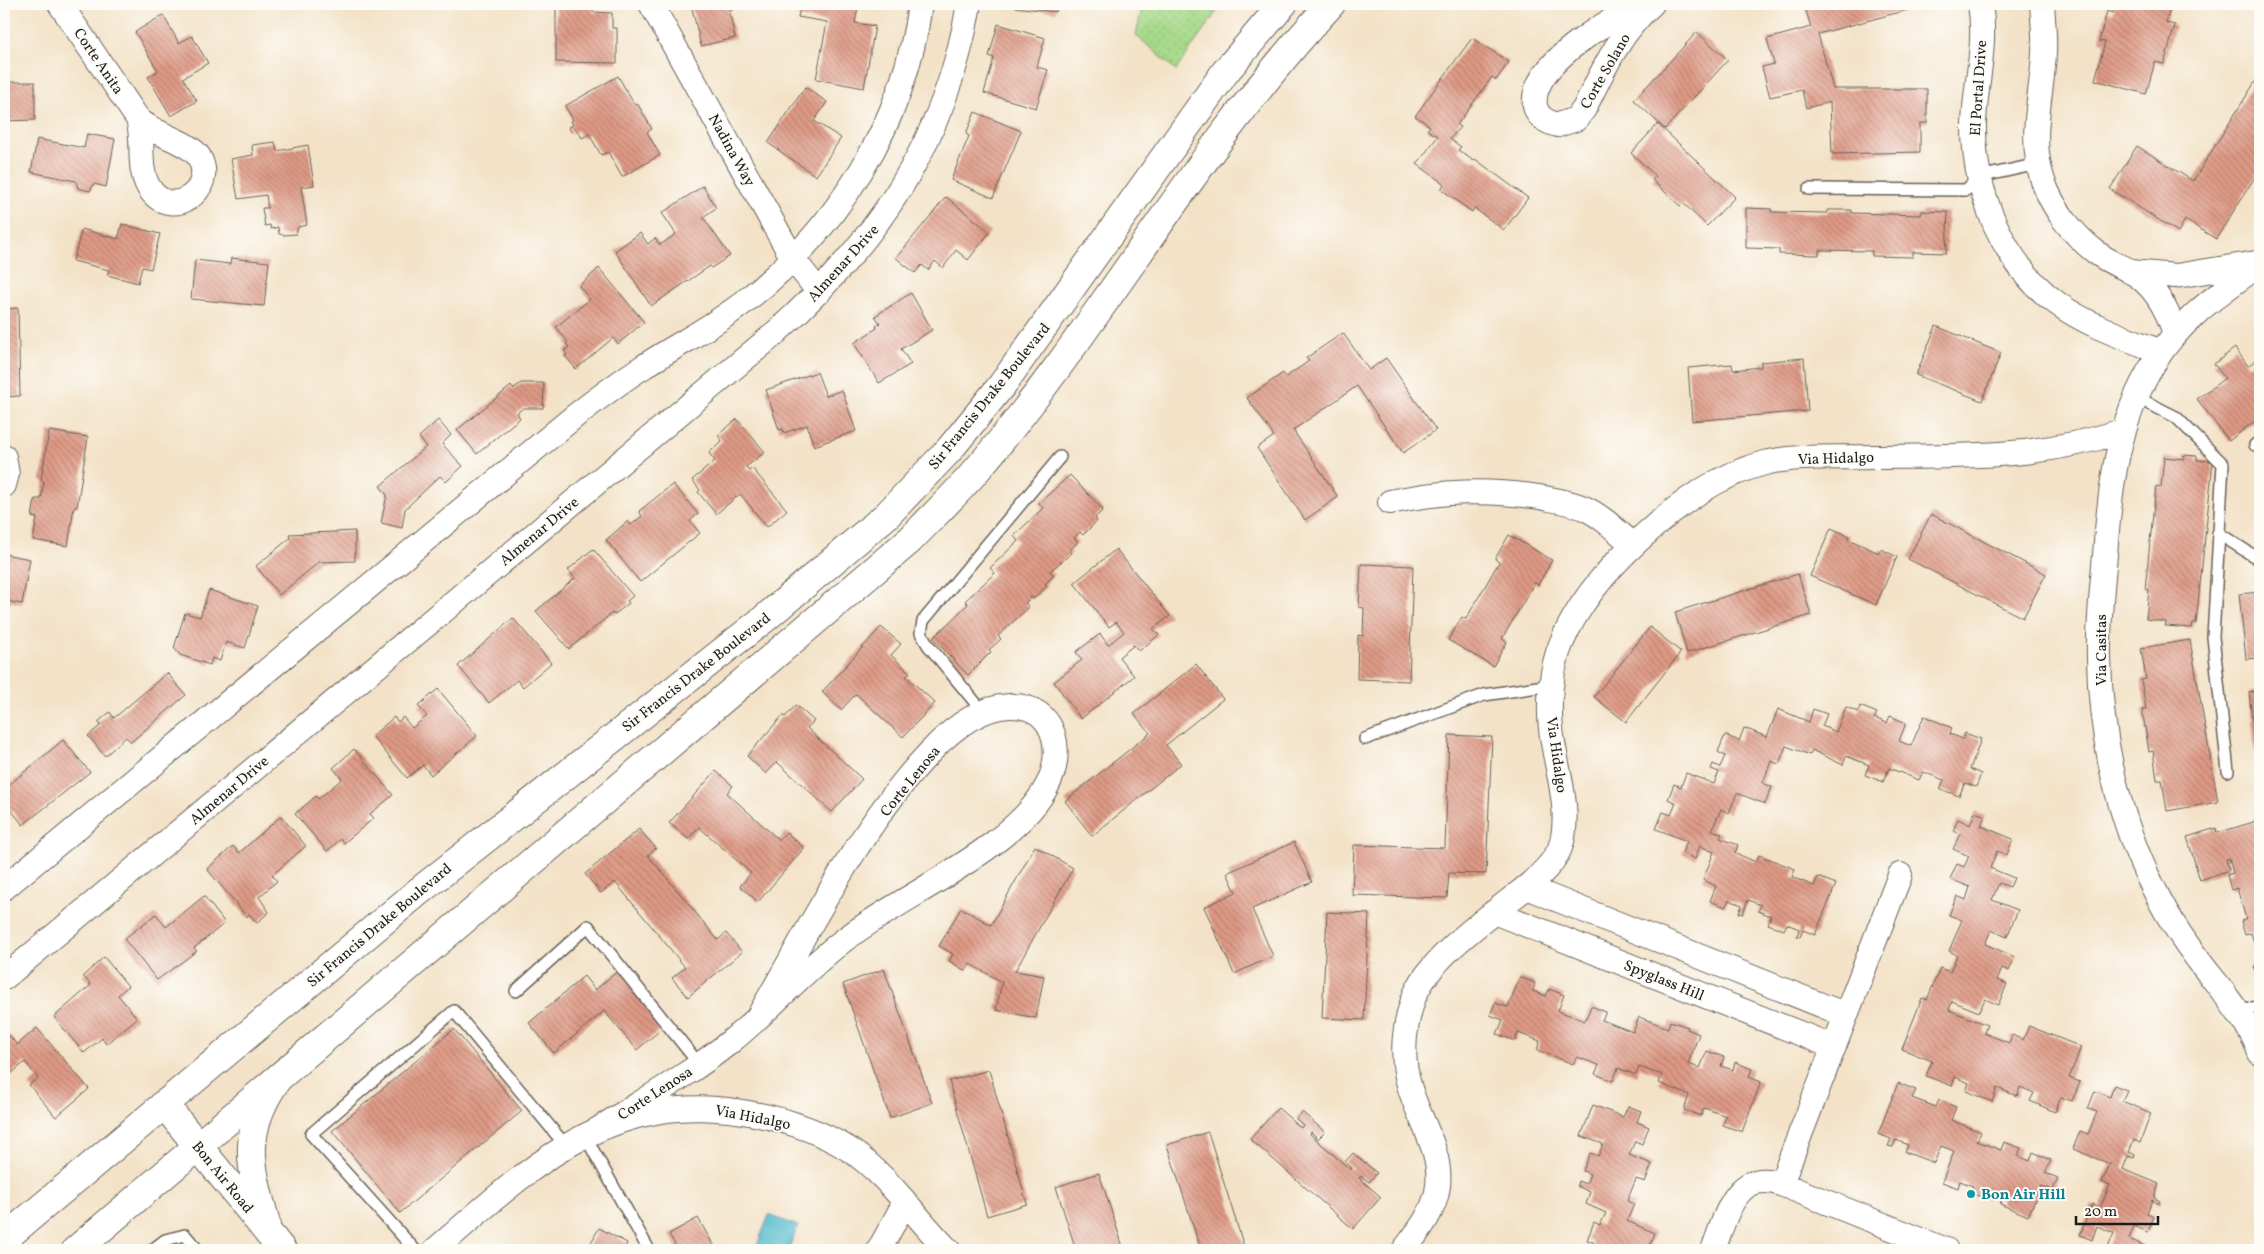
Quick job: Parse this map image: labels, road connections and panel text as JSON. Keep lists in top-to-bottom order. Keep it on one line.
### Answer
{"streets":{"main road":["Sir Francis Drake Boulevard","Bon Air Road"],"street":["Corte Anita","Corte Solano","El Portal Drive","Nadina Way","Almenar Drive","Via Hidalgo","Via Casitas","Corte Lenosa","Spyglass Hill"]},"crossings":[["El Portal Drive","Via Casitas"],["Nadina Way","Almenar Drive"],["Sir Francis Drake Boulevard","Bon Air Road"],["Via Hidalgo","Via Casitas"],["Via Hidalgo","Corte Lenosa"],["Via Hidalgo","Spyglass Hill"]],"places":["Bon Air Hill"],"scale_bar":"20 m"}
